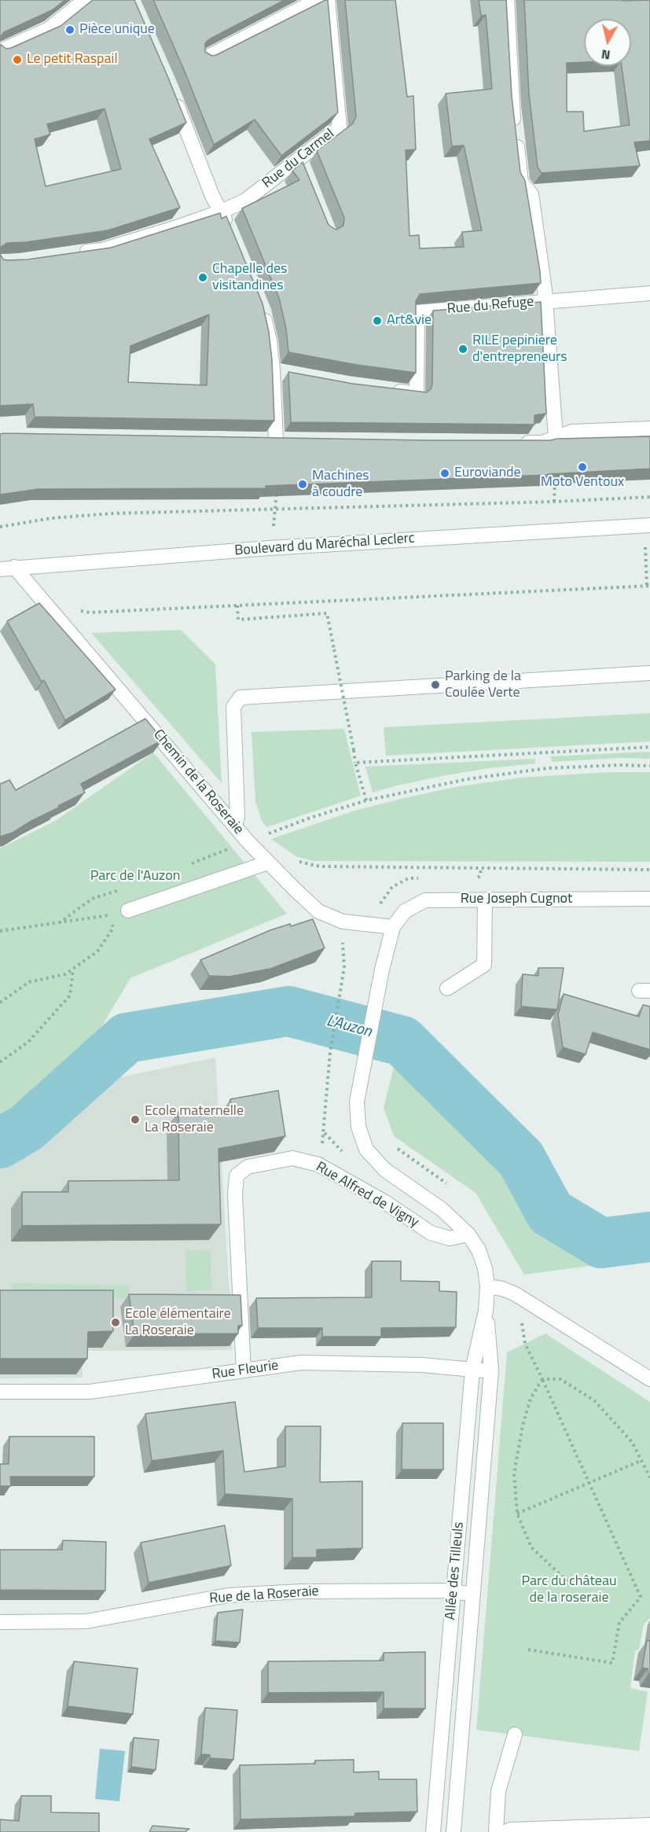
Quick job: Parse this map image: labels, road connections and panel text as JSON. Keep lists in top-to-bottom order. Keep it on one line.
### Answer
{"streets":{"street":["Rue du Carmel","Rue du Refuge","Boulevard du Maréchal Leclerc","Chemin de la Roseraie","Rue Joseph Cugnot","Rue Alfred de Vigny","Rue Fleurie","Allée des Tilleuls","Rue de la Roseraie"]},"crossings":[["Boulevard du Maréchal Leclerc","Chemin de la Roseraie"],["Chemin de la Roseraie","Rue Joseph Cugnot"],["Chemin de la Roseraie","Allée des Tilleuls"],["Rue Joseph Cugnot","Allée des Tilleuls"],["Rue Alfred de Vigny","Rue Fleurie"],["Rue Alfred de Vigny","Allée des Tilleuls"],["Rue Fleurie","Allée des Tilleuls"],["Allée des Tilleuls","Rue de la Roseraie"]],"water":["L'Auzon"],"parks":["Parc de l'Auzon","Parc du château de la roseraie"],"places":["Pièce unique","Le petit Raspail","Chapelle des visitandines","Art&vie","RILE pepiniere d'entrepreneurs","Moto Ventoux","Euroviande","Machines à coudre","Parking de la Coulée Verte","Ecole maternelle La Roseraie","Ecole élémentaire La Roseraie"],"north":"bottom"}
